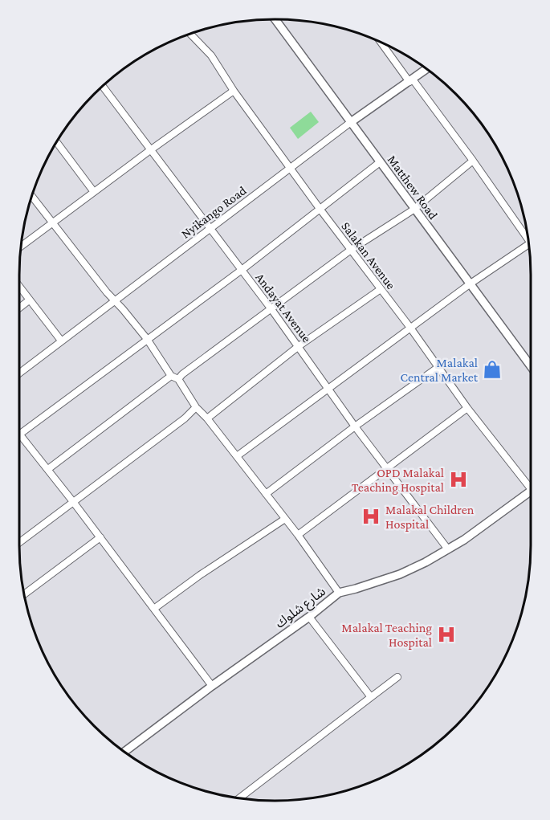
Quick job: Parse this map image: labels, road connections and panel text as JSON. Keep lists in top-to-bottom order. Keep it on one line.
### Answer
{"streets":{"street":["Matthew Road","Nyikango Road","Salakan Avenue","Andayat Avenue","شارع شلوك"]},"crossings":[["Matthew Road","Nyikango Road"],["Nyikango Road","Salakan Avenue"],["Nyikango Road","Andayat Avenue"],["Andayat Avenue","شارع شلوك"]],"places":{"shop":["Malakal Central Market"],"hospital":["OPD Malakal Teaching Hospital","Malakal Children Hospital","Malakal Teaching Hospital"]}}
